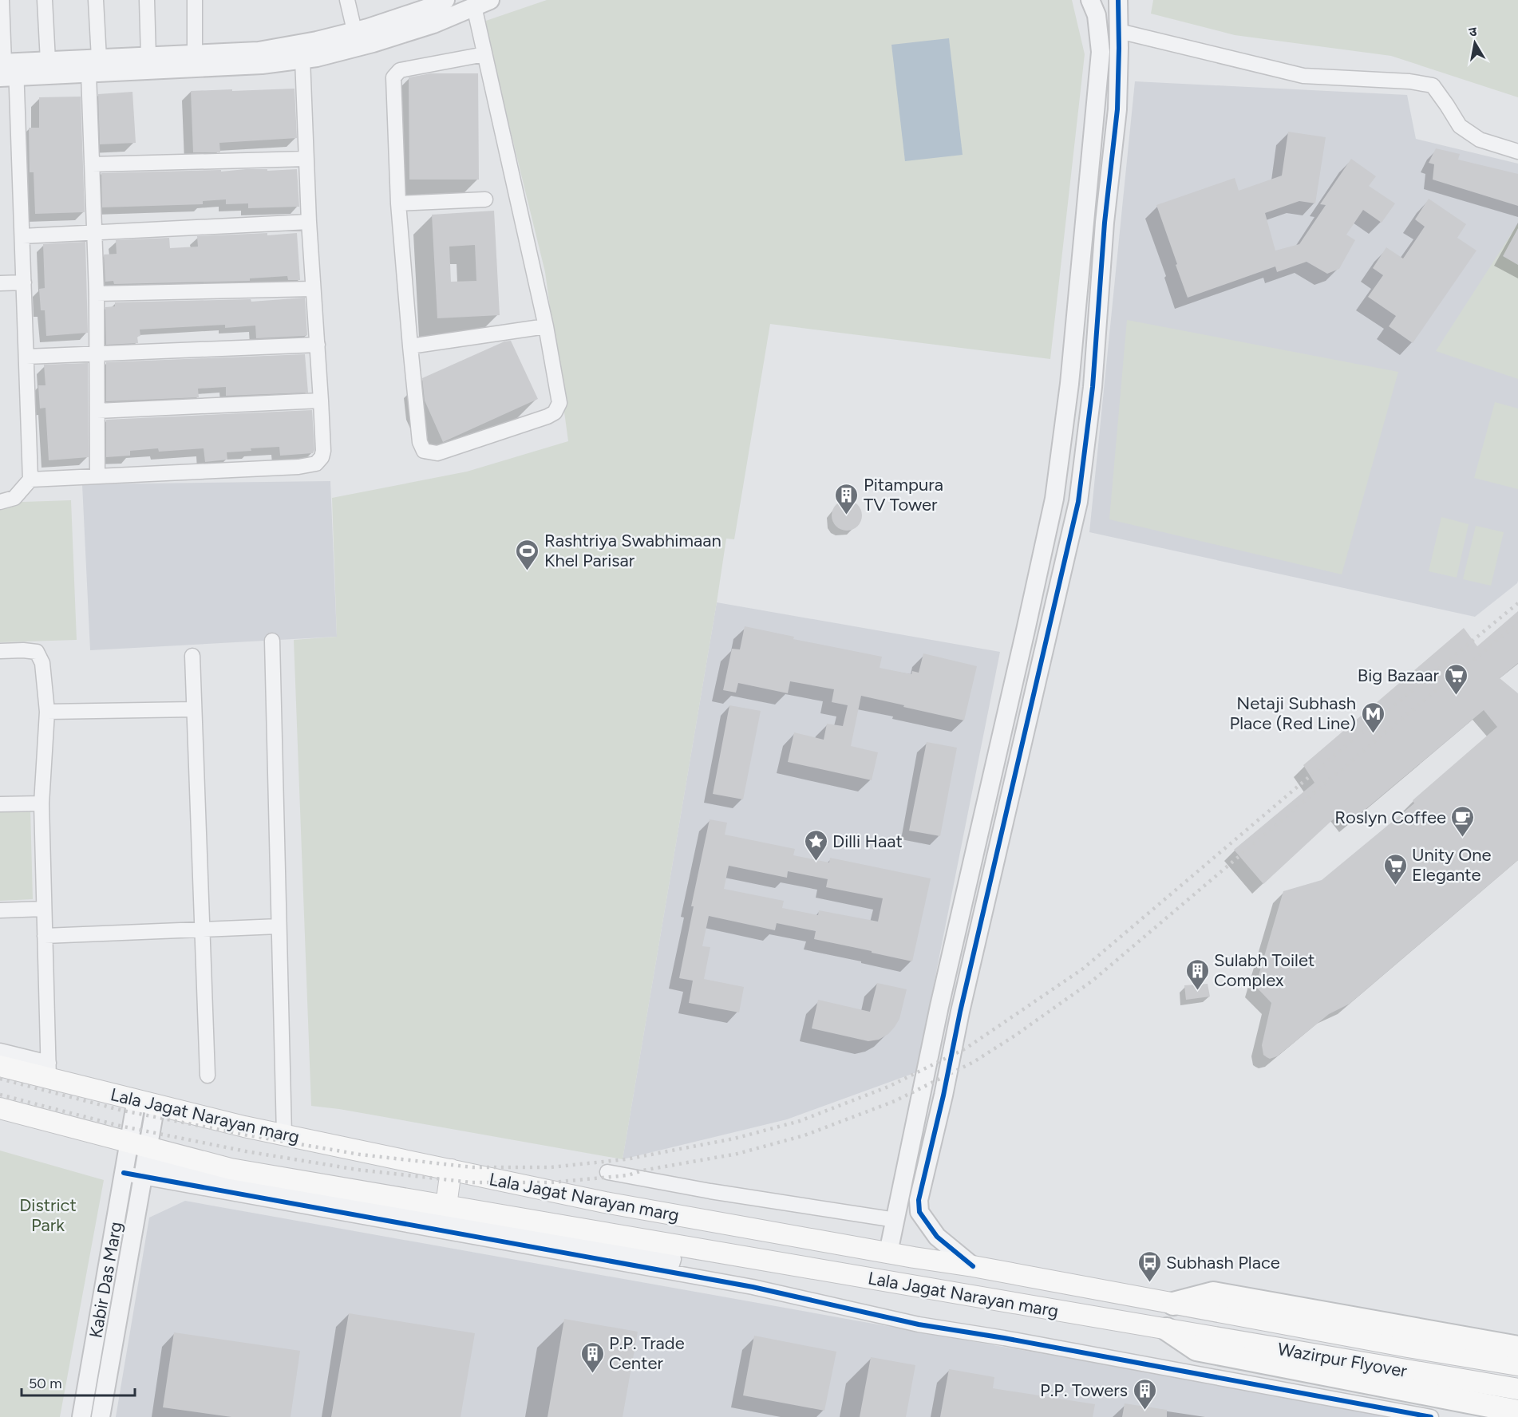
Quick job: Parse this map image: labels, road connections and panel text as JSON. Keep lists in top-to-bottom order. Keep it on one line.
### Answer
{"streets":{"main road":["Lala Jagat Narayan marg","Wazirpur Flyover"],"street":["Kabir Das Marg"]},"crossings":[["Lala Jagat Narayan marg","Kabir Das Marg"],["Lala Jagat Narayan marg","Wazirpur Flyover"]],"parks":["District Park"],"places":{"building":["Pitampura TV Tower","Sulabh Toilet Complex","P.P. Trade Center","P.P. Towers"],"sports":["Rashtriya Swabhimaan Khel Parisar"],"supermarket":["Big Bazaar","Unity One Elegante"],"metro station":["Netaji Subhash Place (Red Line)"],"cafe":["Roslyn Coffee"],"place":["Dilli Haat"],"bus stop":["Subhash Place"]},"scale_bar":"50 m","north":"top"}
